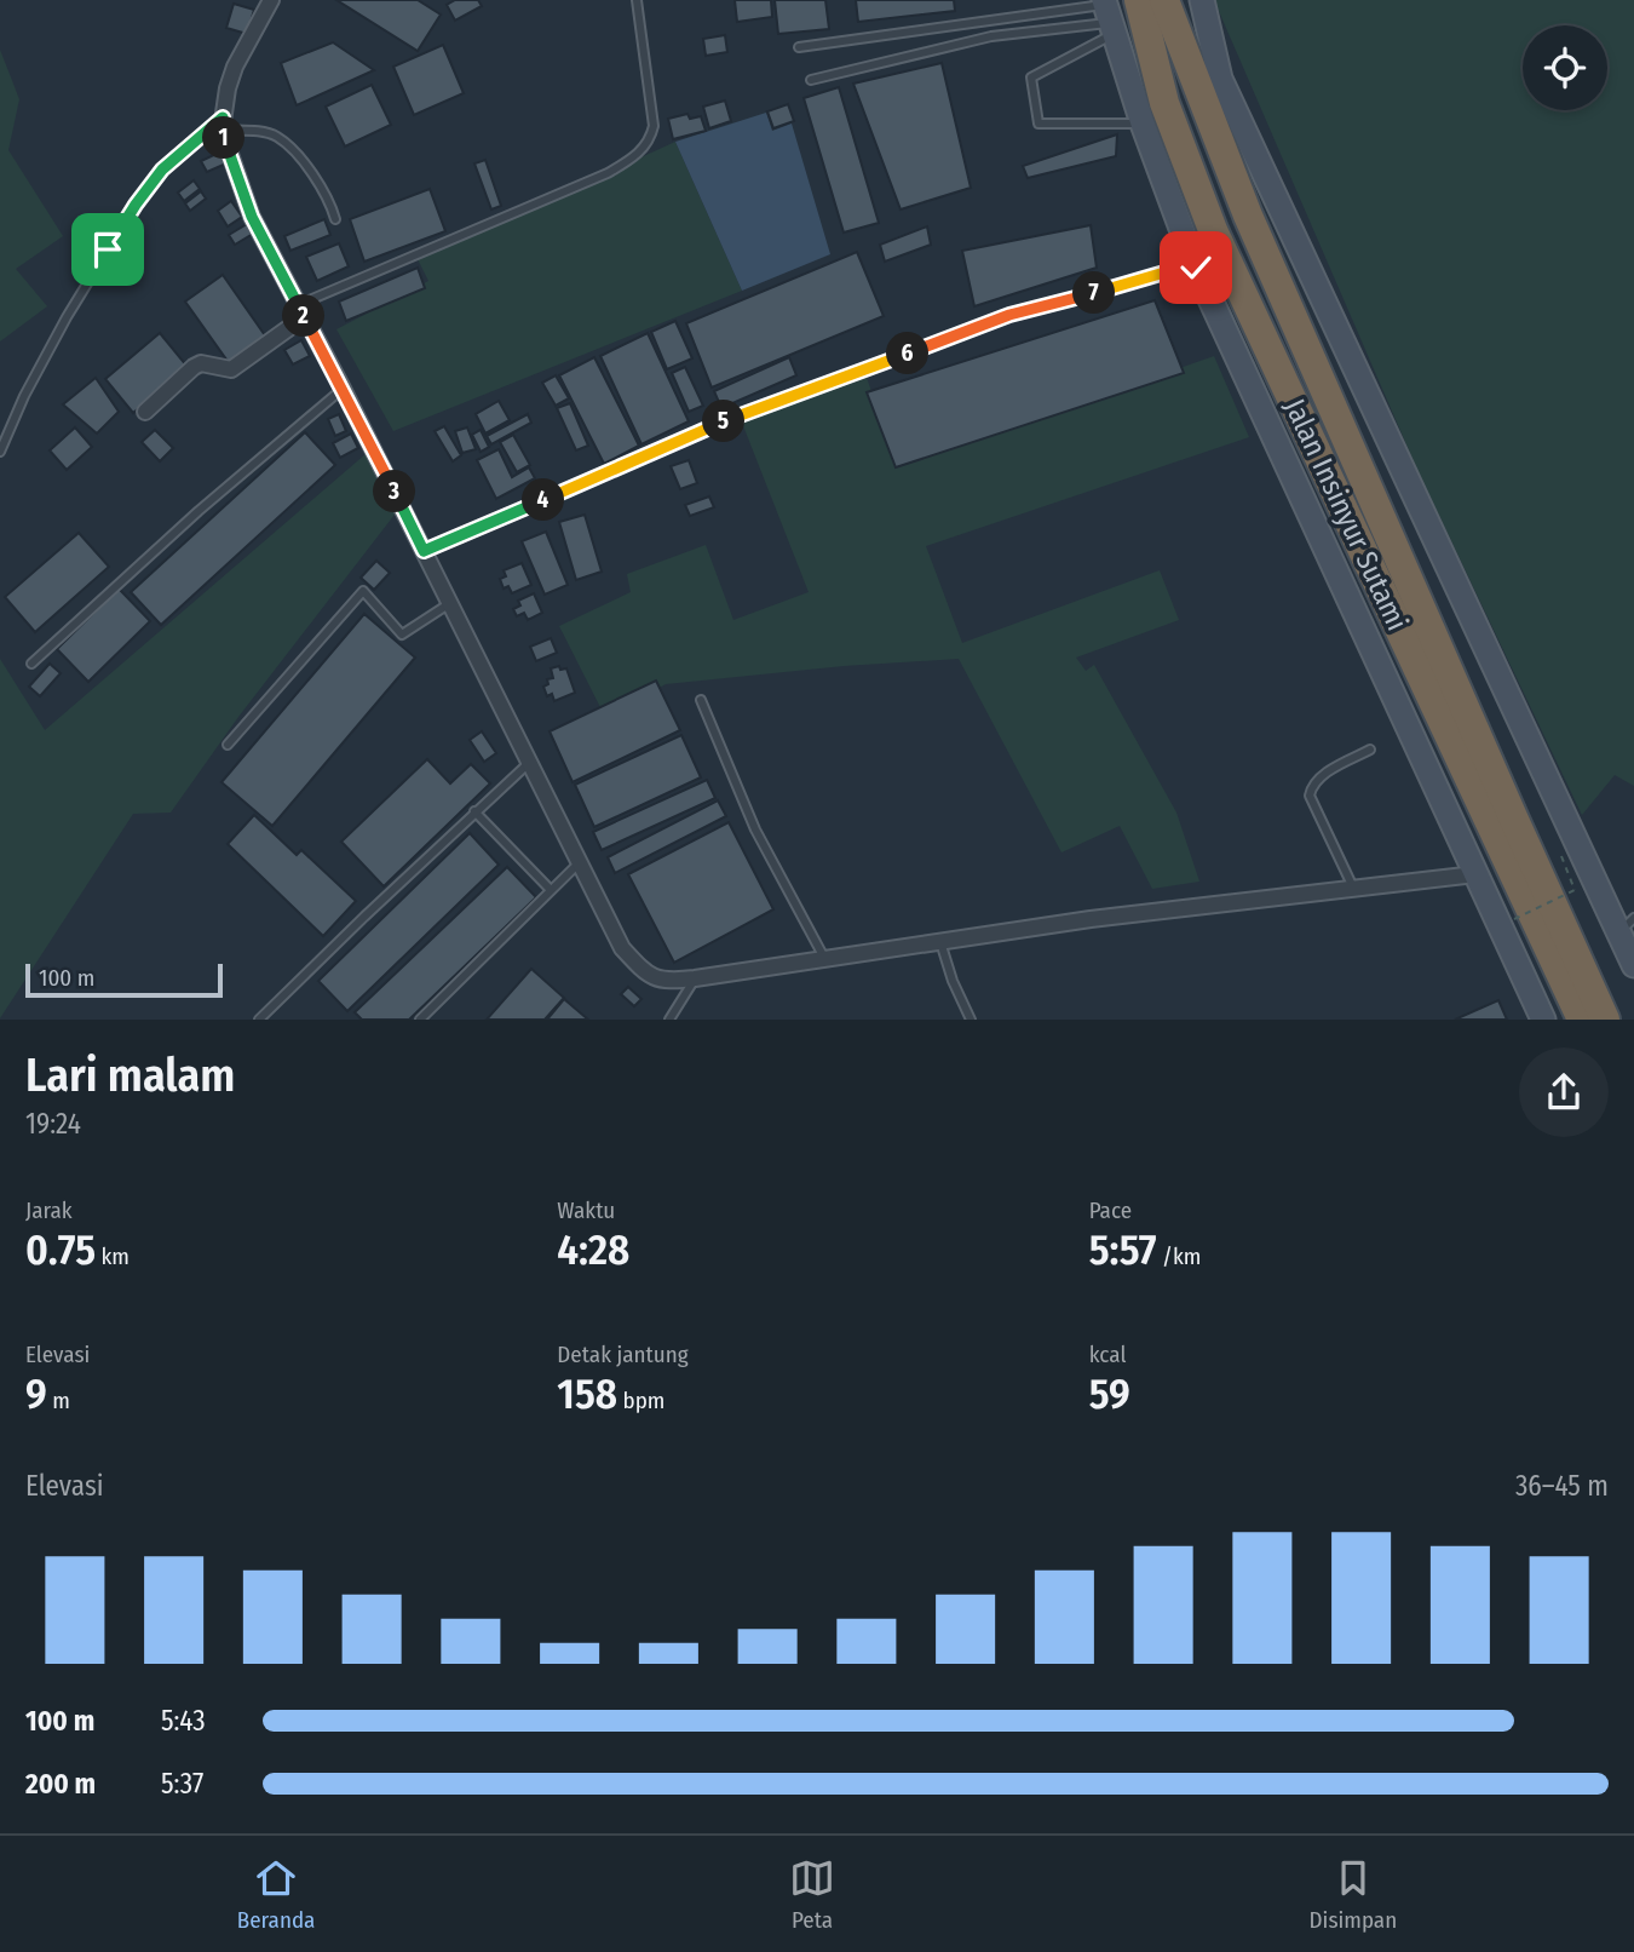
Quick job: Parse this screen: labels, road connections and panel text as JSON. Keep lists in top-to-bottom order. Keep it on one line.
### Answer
{"streets":{"highway":["Jalan Insinyur Sutami"]},"scale_bar":"100 m","page":{"pins":["1","7","2","6","5","3","4"],"scale":"100 m","heading":["Lari malam","19:24"],"stats":[["Jarak","0.75 km"],["Waktu","4:28"],["Pace","5:57 /km"],["Elevasi","9 m"],["Detak jantung","158 bpm"],["kcal","59"]],"chart":["Elevasi","36–45 m"],"list":[{"name":"100 m","note":"5:43"},{"name":"200 m","note":"5:37"}],"tabs":["Beranda","Peta","Disimpan"]}}
